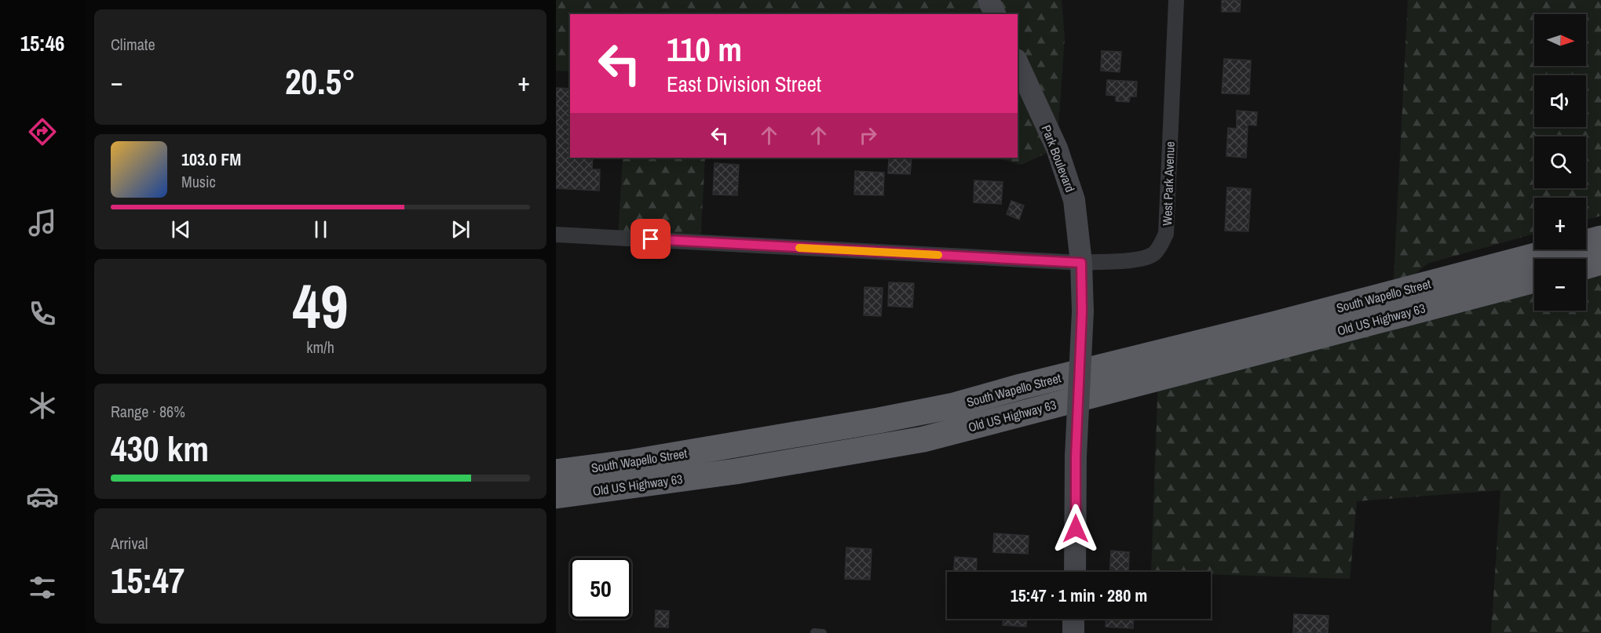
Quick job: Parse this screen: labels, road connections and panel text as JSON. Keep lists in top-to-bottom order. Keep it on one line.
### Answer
{"streets":{"highway":["South Wapello Street","Old US Highway 63"],"main road":["Park Boulevard"],"street":["West Park Avenue"]},"crossings":[["Park Boulevard","West Park Avenue"]],"north":"right","page":{"tabs":"15:46","tile":["Climate",["49","km/h"],["Range · 86%","430 km"],["Arrival","15:47"]],"map_buttons":["+","−"],"turn":["110 m","East Division Street"],"heat":["−","20.5°","+"],"song":["103.0 FM","Music"],"limit":"50","trip":"15:47 · 1 min · 280 m"}}
